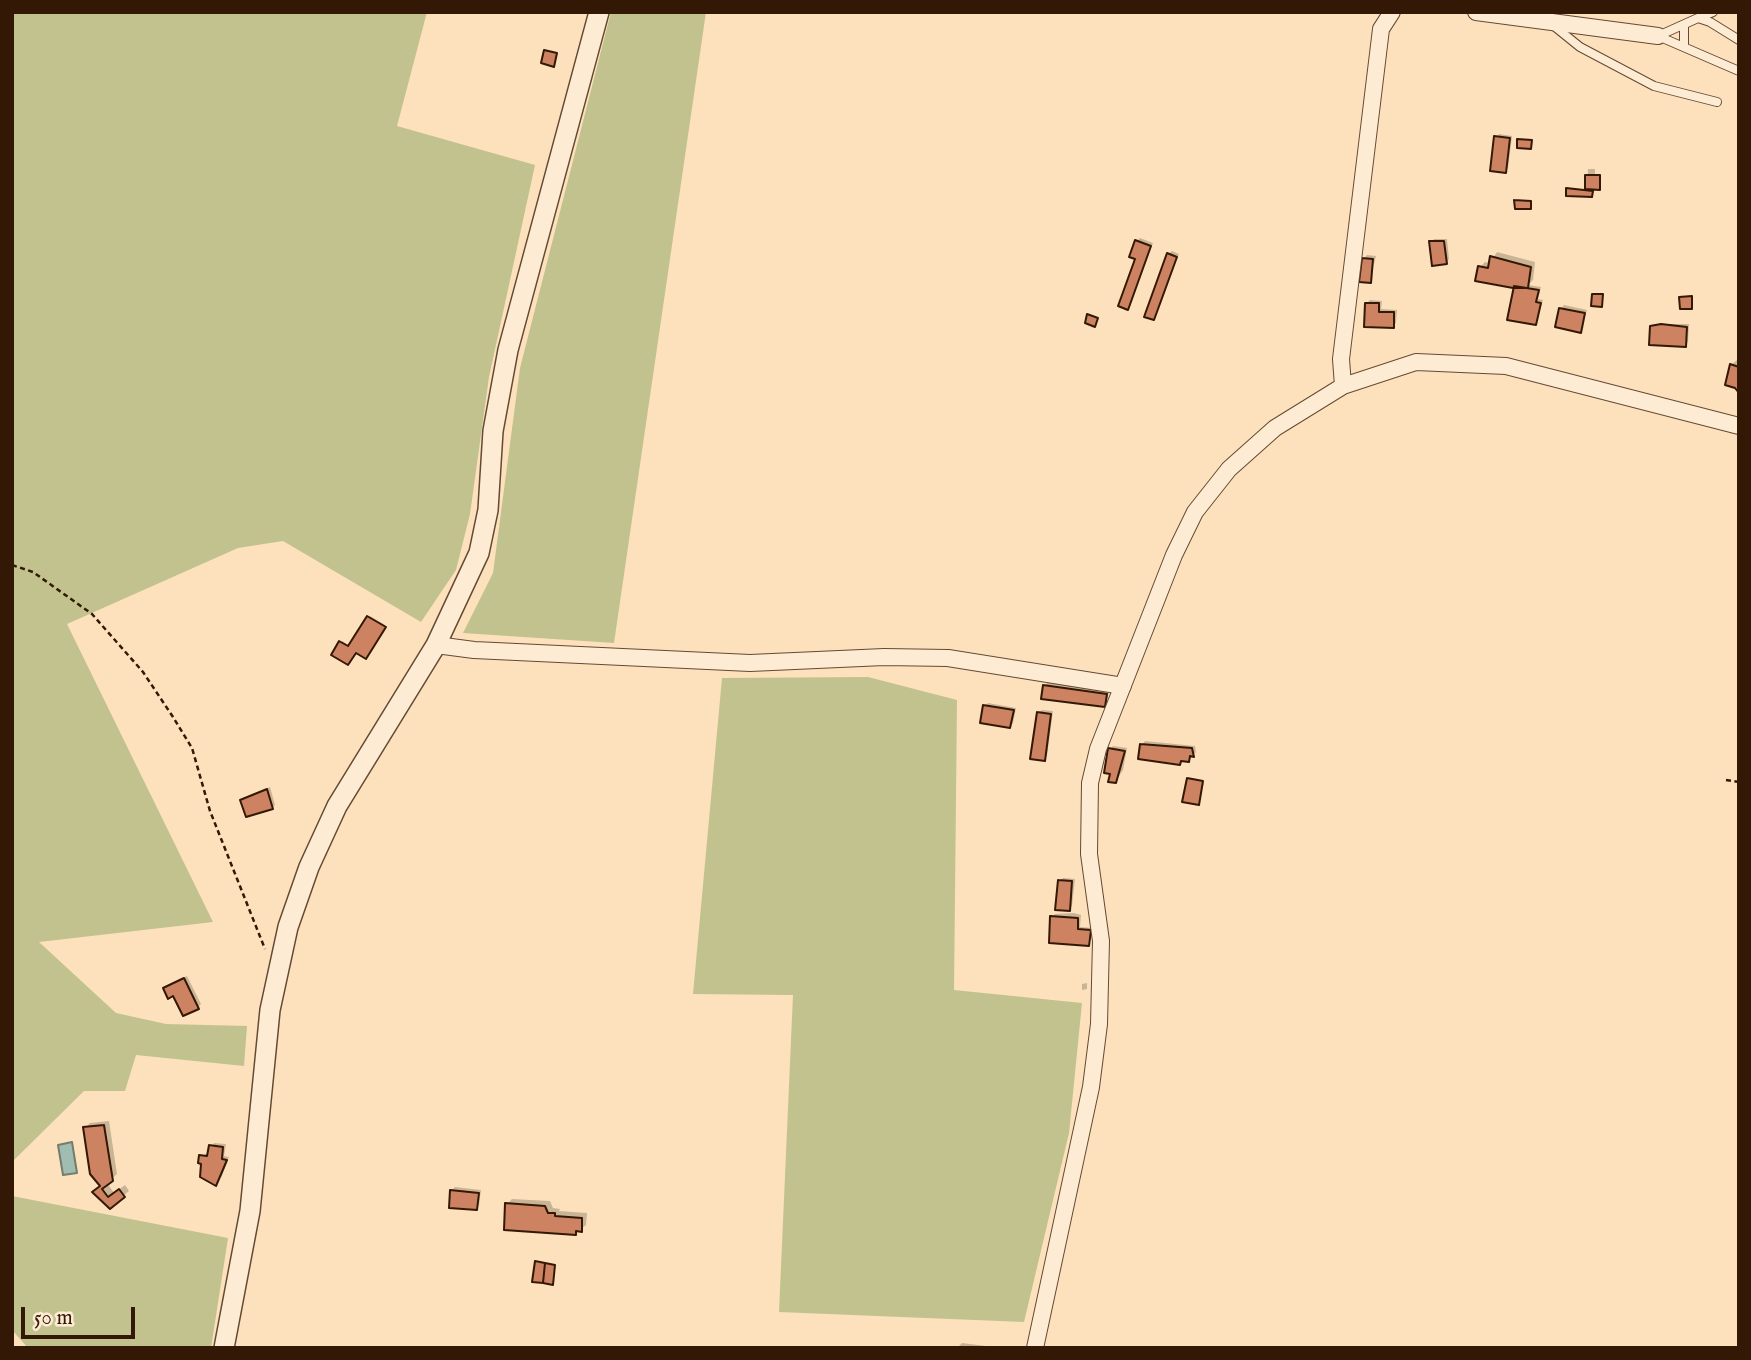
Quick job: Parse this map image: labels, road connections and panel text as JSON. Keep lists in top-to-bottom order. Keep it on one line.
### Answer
{"scale_bar":"50 m"}
